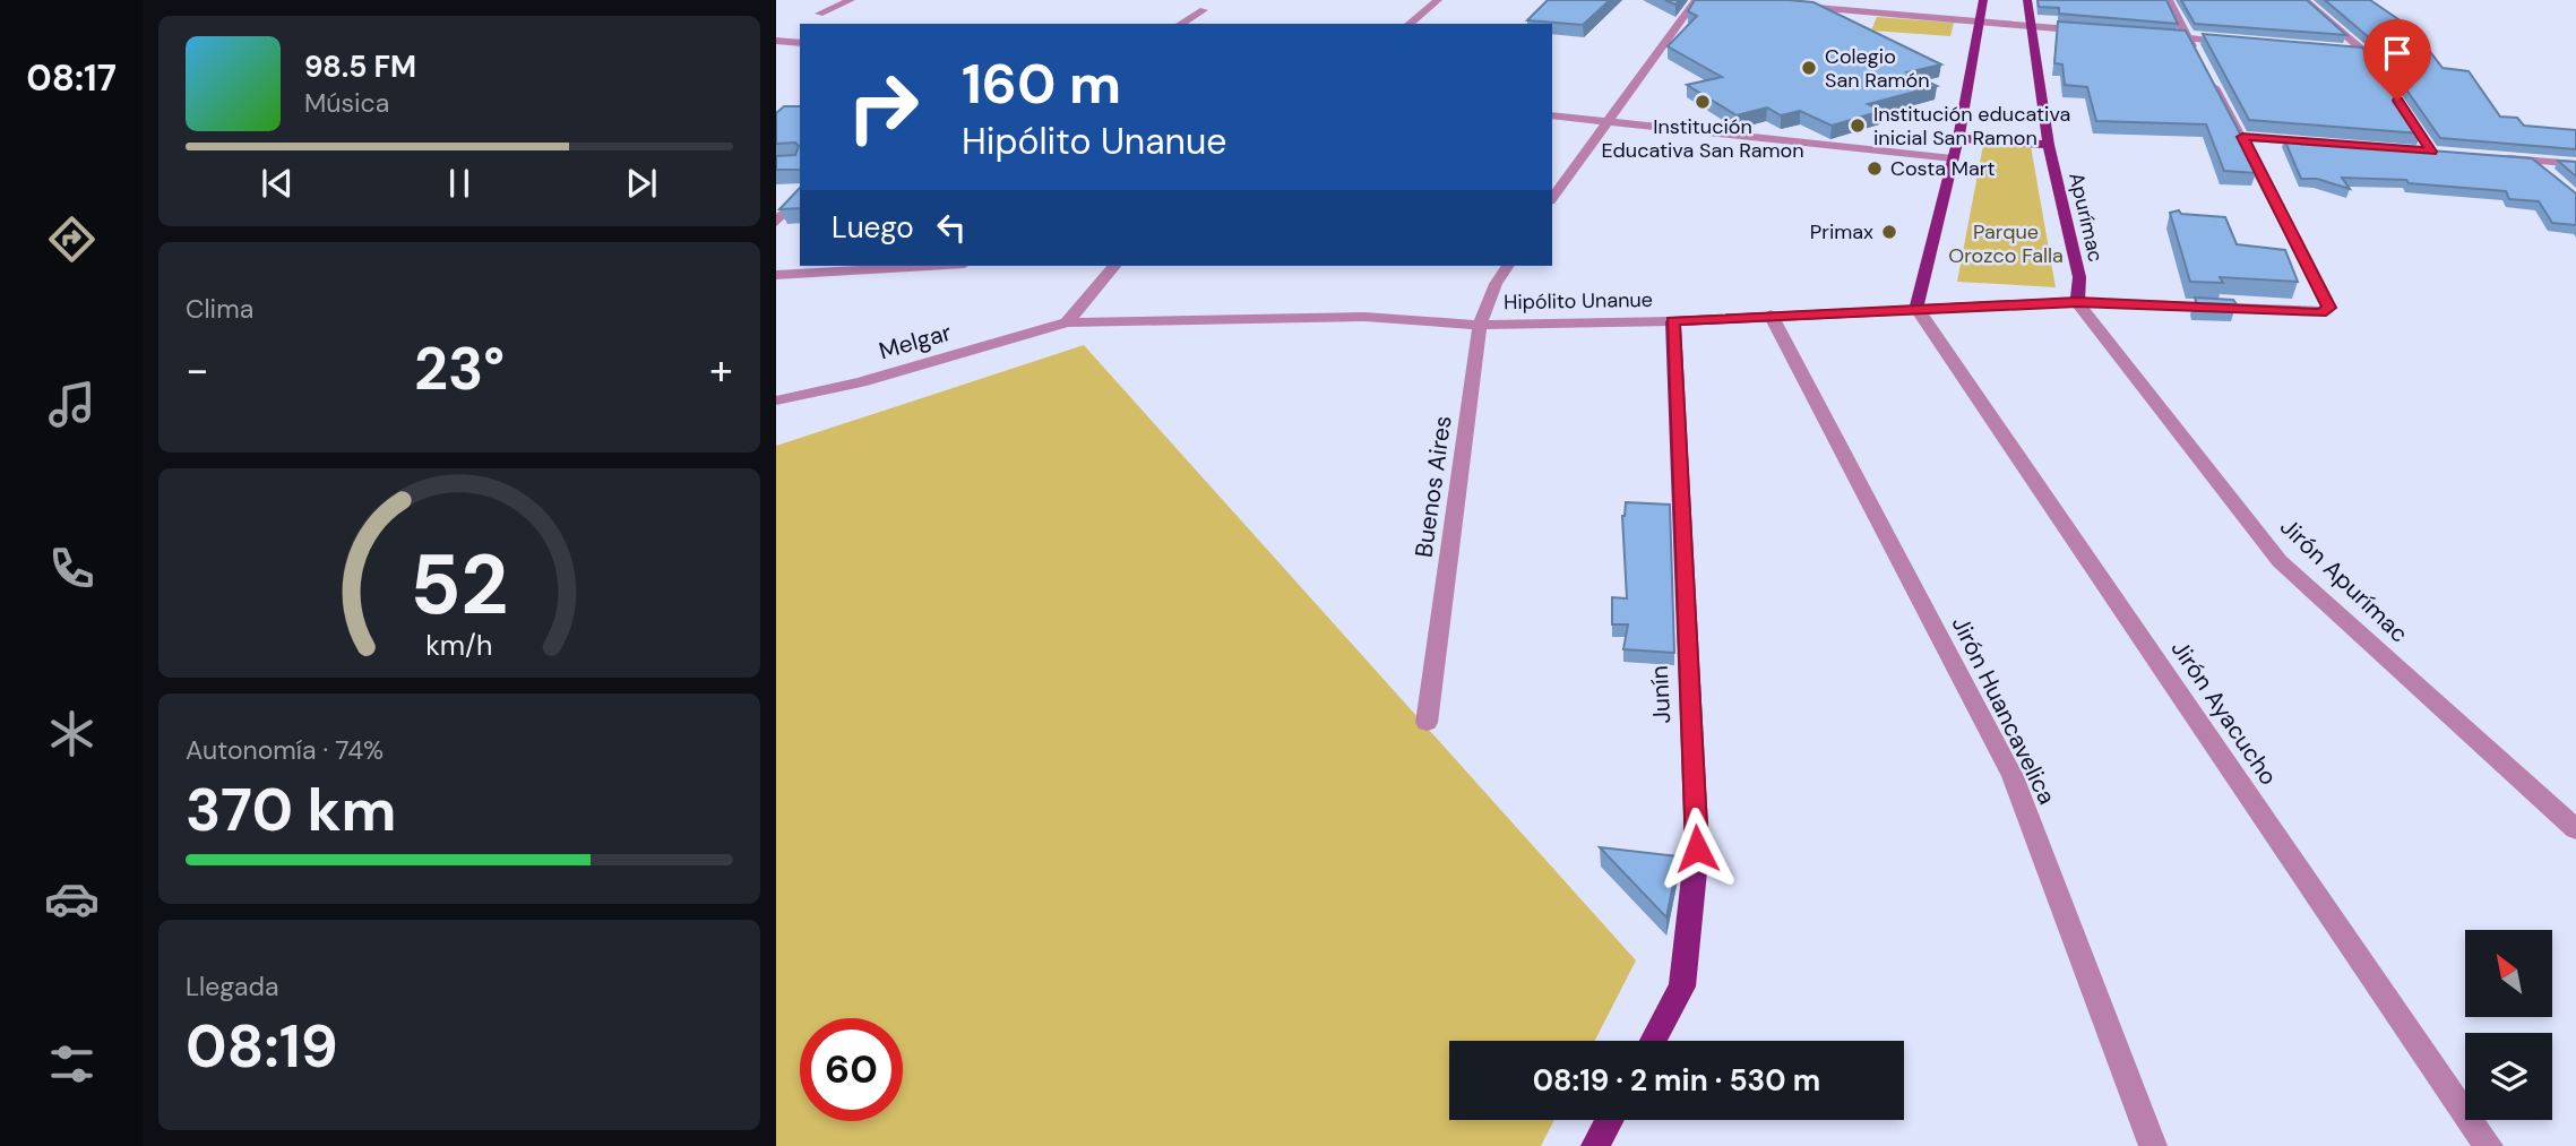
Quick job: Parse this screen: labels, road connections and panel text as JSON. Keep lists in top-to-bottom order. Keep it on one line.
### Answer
{"streets":{"main road":["Apurímac","Hipólito Unanue","Junín"],"street":["Melgar","Buenos Aires","Jirón Apurímac","Jirón Huancavelica","Jirón Ayacucho"]},"crossings":[["Apurímac","Hipólito Unanue"],["Apurímac","Jirón Apurímac"],["Hipólito Unanue","Melgar"],["Hipólito Unanue","Buenos Aires"],["Hipólito Unanue","Jirón Apurímac"],["Hipólito Unanue","Junín"],["Hipólito Unanue","Jirón Huancavelica"],["Hipólito Unanue","Jirón Ayacucho"]],"parks":["Parque Orozco Falla"],"places":["Colegio San Ramón","Institución Educativa San Ramon","Institución educativa inicial San Ramon","Costa Mart","Primax"],"north":"top left","page":{"tabs":"08:17","turn":["160 m","Hipólito Unanue"],"song":["98.5 FM","Música"],"then":"Luego","tile":["Clima",["Autonomía · 74%","370 km"],["Llegada","08:19"]],"heat":["−","23°","+"],"limit":"60","trip":"08:19 · 2 min · 530 m","gauge":["52","km/h"]}}
